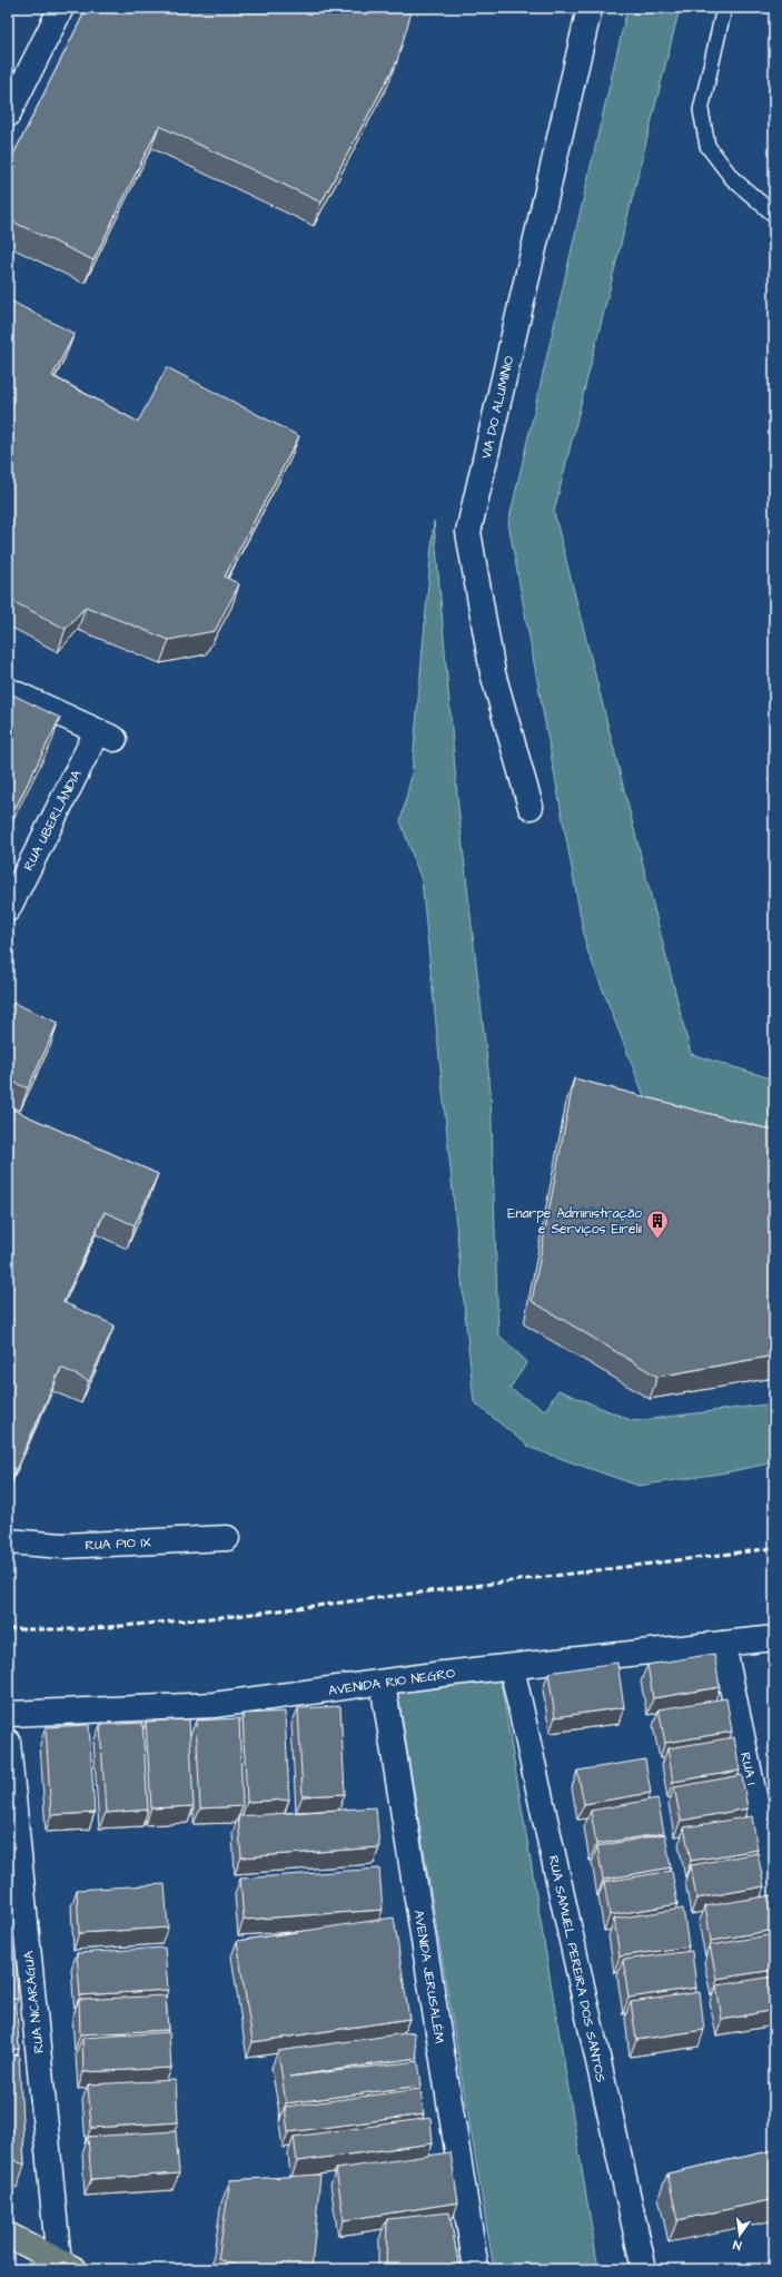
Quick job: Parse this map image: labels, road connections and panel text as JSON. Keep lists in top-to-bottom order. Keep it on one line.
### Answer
{"streets":{"street":["VIA DO ALUMÍNIO","RUA UBERLÂNDIA","RUA PIO IX","AVENIDA RIO NEGRO","RUA 1","RUA SAMUEL PEREIRA DOS SANTOS","AVENIDA JERUSALÉM","RUA NICARÁGUA"]},"crossings":[["AVENIDA RIO NEGRO","RUA 1"],["AVENIDA RIO NEGRO","RUA SAMUEL PEREIRA DOS SANTOS"],["AVENIDA RIO NEGRO","AVENIDA JERUSALÉM"]],"places":{"building":["Enarpe Administração e Serviços EireliI"]},"north":"bottom"}
